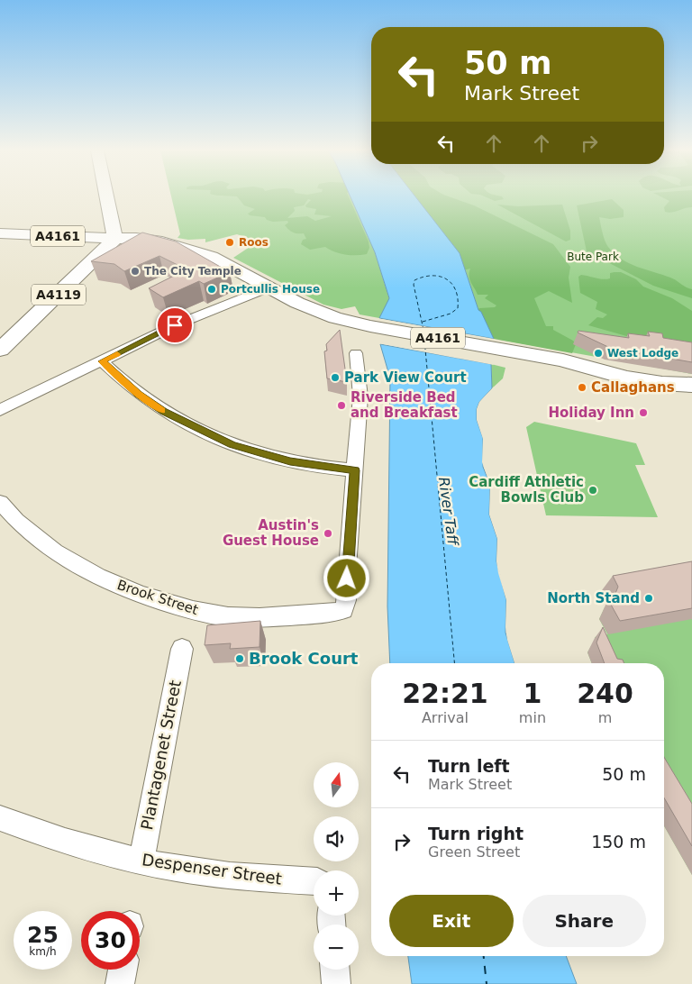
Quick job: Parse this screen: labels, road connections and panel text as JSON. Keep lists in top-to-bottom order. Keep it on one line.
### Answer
{"streets":{"main road":["A4161","A4119"],"street":["Brook Street","Plantagenet Street","Despenser Street"]},"crossings":[["A4161","A4119"],["Plantagenet Street","Despenser Street"]],"water":["River Taff"],"parks":["Bute Park"],"places":["Roos","The City Temple","Portcullis House","West Lodge","Park View Court","Callaghans","Riverside Bed and Breakfast","Holiday Inn","Cardiff Athletic Bowls Club","Austin's Guest House","North Stand","Brook Court"],"north":"top","page":{"turn":["50 m","Mark Street"],"eta":["22:21","Arrival","1","min","240","m"],"list":[{"name":"Turn left","note":"Mark Street","value":"50 m"},{"name":"Turn right","note":"Green Street","value":"150 m"}],"map_buttons":["+","−"],"buttons":["Exit","Share"],"speed":"25 km/h","limit":"30"}}
